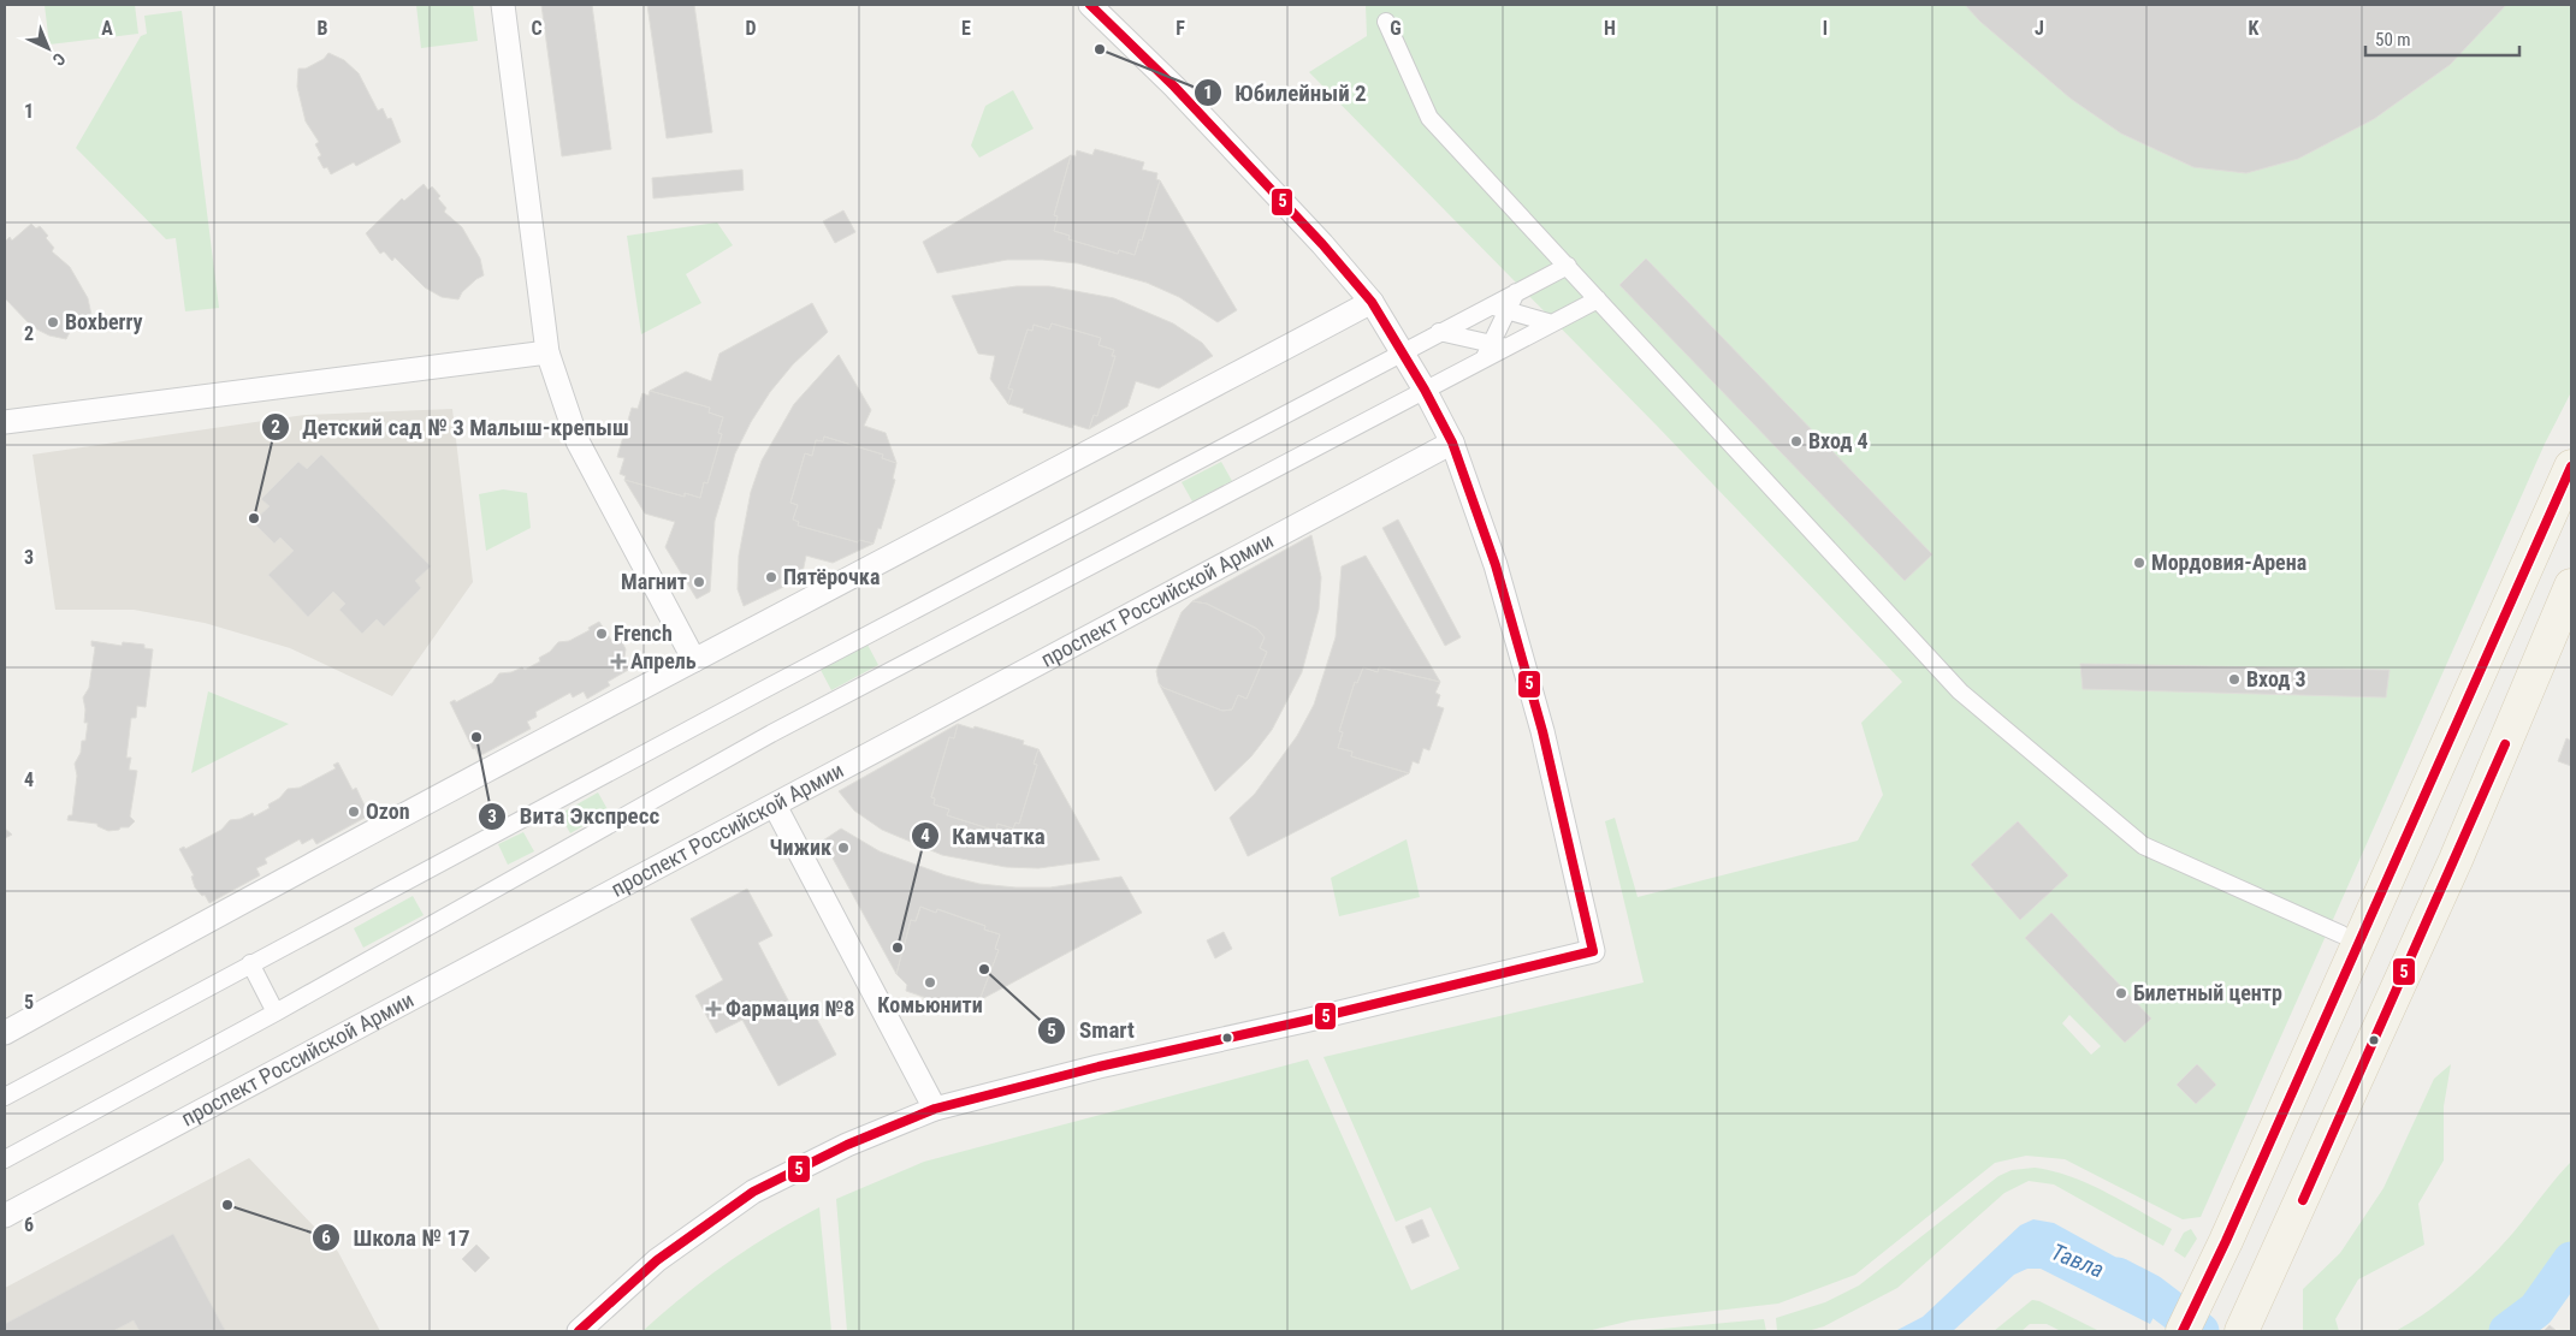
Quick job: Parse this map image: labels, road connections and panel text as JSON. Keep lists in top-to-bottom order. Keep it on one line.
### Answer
{"streets":{"street":["проспект Российской Армии"]},"water":["Тавла"],"places":{"other":["Юбилейный 2","Boxberry","Вход 4","Детский сад № 3 Малыш-крепыш","Мордовия-Арена","Пятёрочка","Магнит","French","Вход 3","Вита Экспресс","Ozon","Чижик","Камчатка","Smart","Комьюнити","Билетный центр","Школа № 17"],"health":["Апрель","Фармация №8"]},"lines":["transit line 5"],"scale_bar":"50 m","north":"bottom right","grid":{"columns":["A","B","C","D","E","F","G","H","I","J","K"],"rows":["1","2","3","4","5","6"]}}
